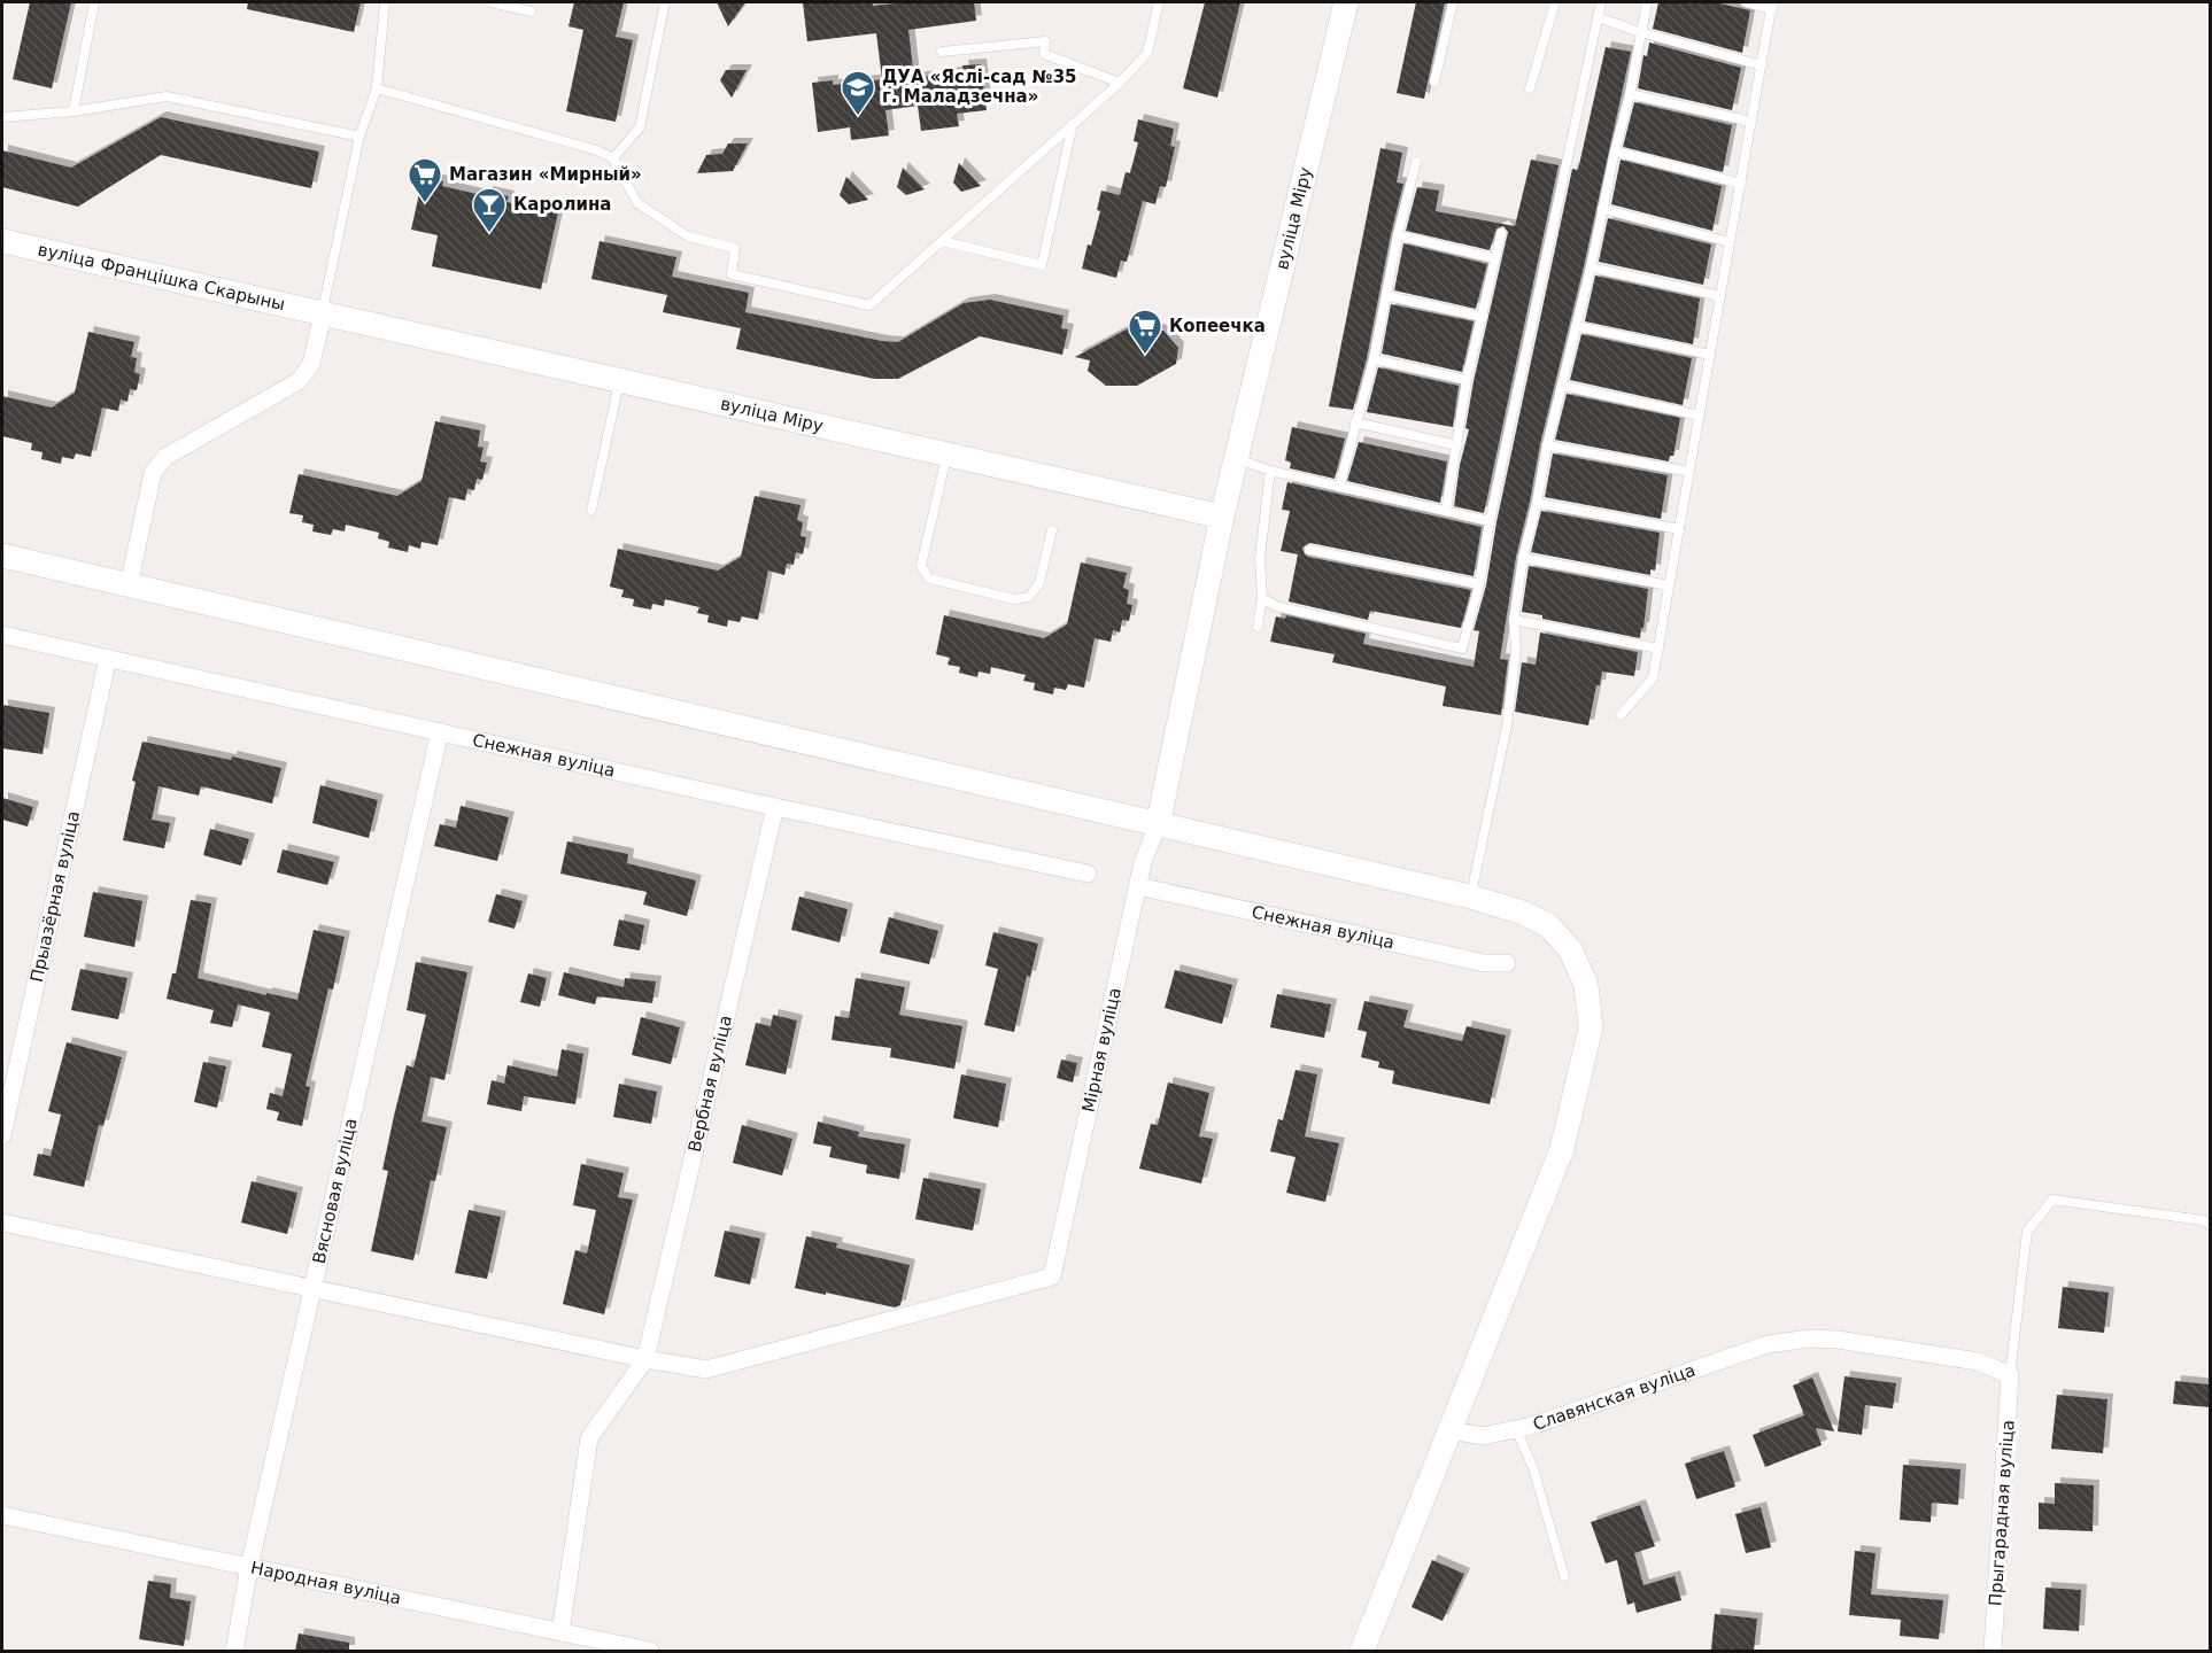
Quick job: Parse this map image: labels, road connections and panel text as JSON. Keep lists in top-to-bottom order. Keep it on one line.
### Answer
{"streets":{"street":["вуліца Міру","вуліца Францішка Скарыны","Снежная вуліца","Прыазёрная вуліца","Мірная вуліца","Вербная вуліца","Вясновая вуліца","Славянская вуліца","Прыгарадная вуліца","Народная вуліца"]},"crossings":[["вуліца Міру","вуліца Францішка Скарыны"],["вуліца Міру","Мірная вуліца"],["Снежная вуліца","Прыазёрная вуліца"],["Снежная вуліца","Мірная вуліца"],["Снежная вуліца","Вербная вуліца"],["Снежная вуліца","Вясновая вуліца"],["Мірная вуліца","Вербная вуліца"],["Вясновая вуліца","Народная вуліца"],["Славянская вуліца","Прыгарадная вуліца"]],"places":{"school or university":["ДУА «Яслі-сад №35 г. Маладзечна»"],"supermarket":["Магазин «Мирный»","Копеечка"],"bar":["Каролина"]}}
